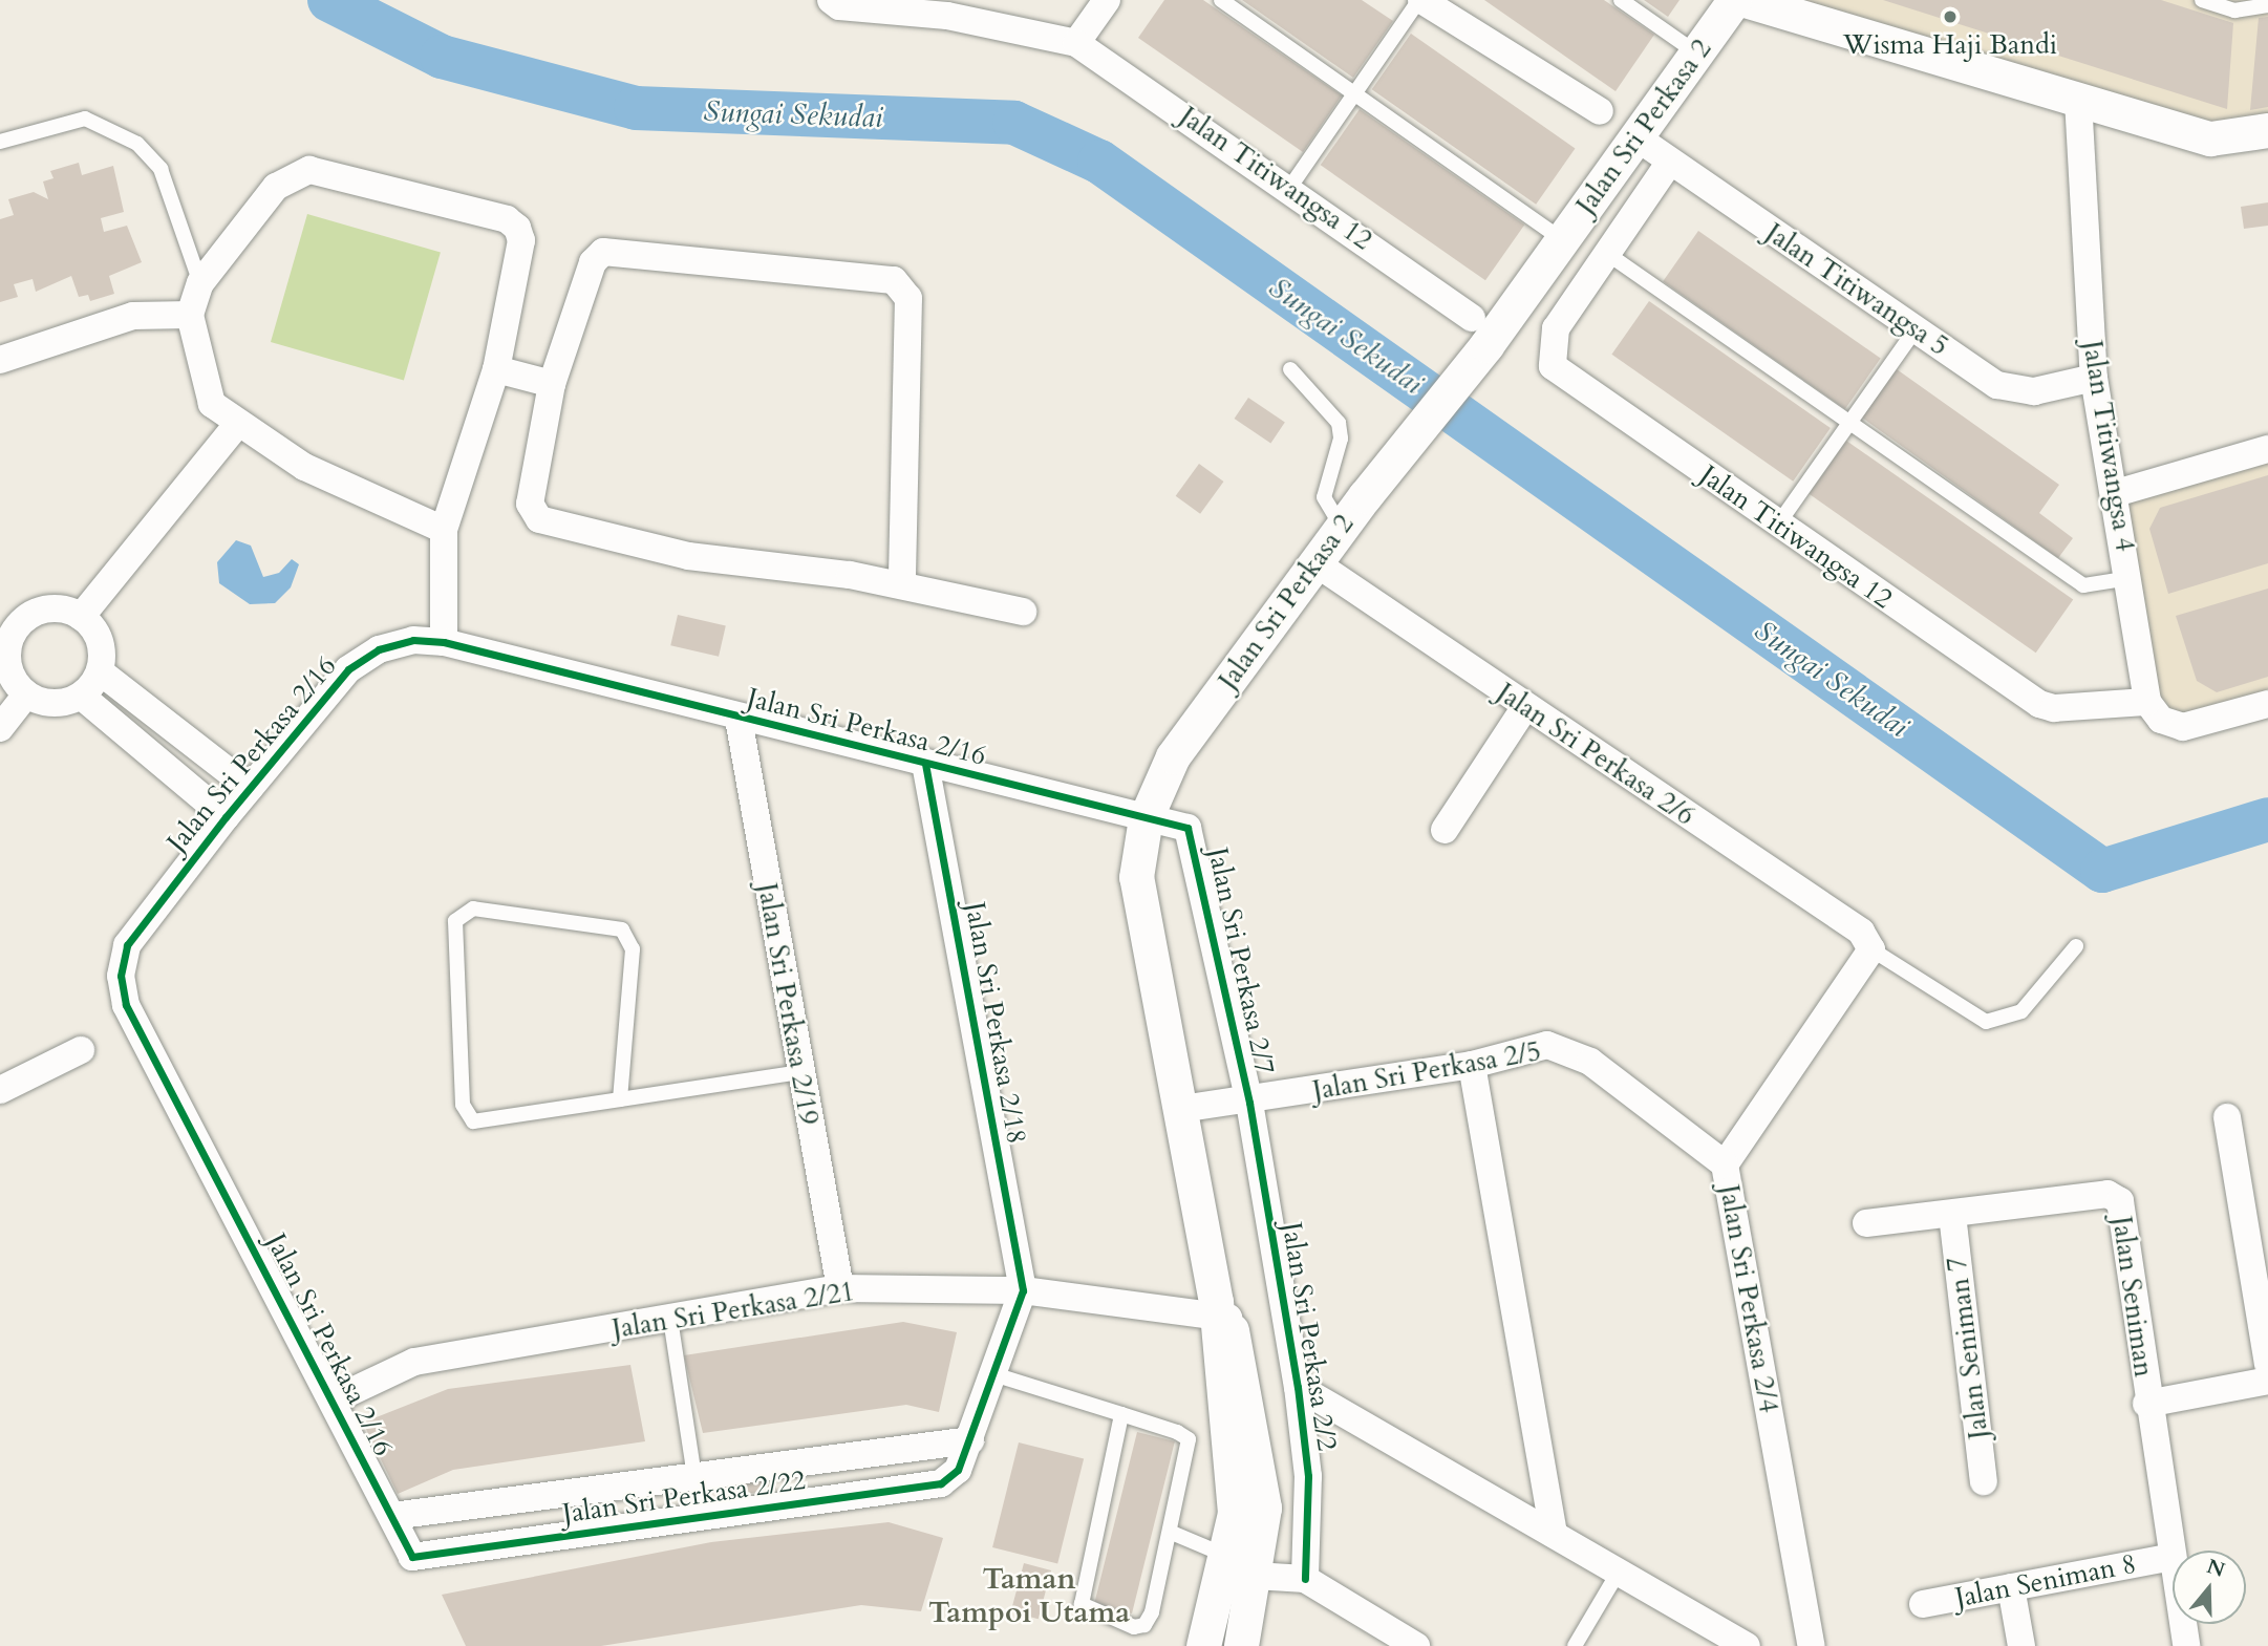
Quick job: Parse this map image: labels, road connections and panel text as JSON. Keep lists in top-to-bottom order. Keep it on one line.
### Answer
{"streets":{"street":["Jalan Sri Perkasa 2","Jalan Titiwangsa 12","Jalan Titiwangsa 5","Jalan Titiwangsa 4","Jalan Sri Perkasa 2/16","Jalan Sri Perkasa 2/6","Jalan Sri Perkasa 2/7","Jalan Sri Perkasa 2/19","Jalan Sri Perkasa 2/18","Jalan Sri Perkasa 2/5","Jalan Seniman","Jalan Sri Perkasa 2/4","Jalan Sri Perkasa 2/21","Jalan Sri Perkasa 2/2","Jalan Seniman 7","Jalan Sri Perkasa 2/22","Jalan Seniman 8"]},"crossings":[["Jalan Sri Perkasa 2","Jalan Titiwangsa 12"],["Jalan Sri Perkasa 2","Jalan Titiwangsa 5"],["Jalan Sri Perkasa 2","Jalan Sri Perkasa 2/16"],["Jalan Sri Perkasa 2","Jalan Sri Perkasa 2/6"],["Jalan Sri Perkasa 2","Jalan Sri Perkasa 2/7"],["Jalan Sri Perkasa 2","Jalan Sri Perkasa 2/5"],["Jalan Sri Perkasa 2","Jalan Sri Perkasa 2/21"],["Jalan Titiwangsa 12","Jalan Titiwangsa 5"],["Jalan Titiwangsa 12","Jalan Titiwangsa 4"],["Jalan Titiwangsa 5","Jalan Titiwangsa 4"],["Jalan Sri Perkasa 2/16","Jalan Sri Perkasa 2/7"],["Jalan Sri Perkasa 2/16","Jalan Sri Perkasa 2/19"],["Jalan Sri Perkasa 2/16","Jalan Sri Perkasa 2/18"],["Jalan Sri Perkasa 2/16","Jalan Sri Perkasa 2/21"],["Jalan Sri Perkasa 2/16","Jalan Sri Perkasa 2/22"],["Jalan Sri Perkasa 2/6","Jalan Sri Perkasa 2/4"],["Jalan Sri Perkasa 2/7","Jalan Sri Perkasa 2/5"],["Jalan Sri Perkasa 2/7","Jalan Sri Perkasa 2/2"],["Jalan Sri Perkasa 2/19","Jalan Sri Perkasa 2/21"],["Jalan Sri Perkasa 2/18","Jalan Sri Perkasa 2/21"],["Jalan Sri Perkasa 2/5","Jalan Sri Perkasa 2/4"],["Jalan Sri Perkasa 2/5","Jalan Sri Perkasa 2/2"],["Jalan Seniman","Jalan Seniman 7"],["Jalan Seniman","Jalan Seniman 8"]],"districts":["Taman Tampoi Utama"],"water":["Sungai Sekudai"],"places":["Wisma Haji Bandi"],"north":"top"}
